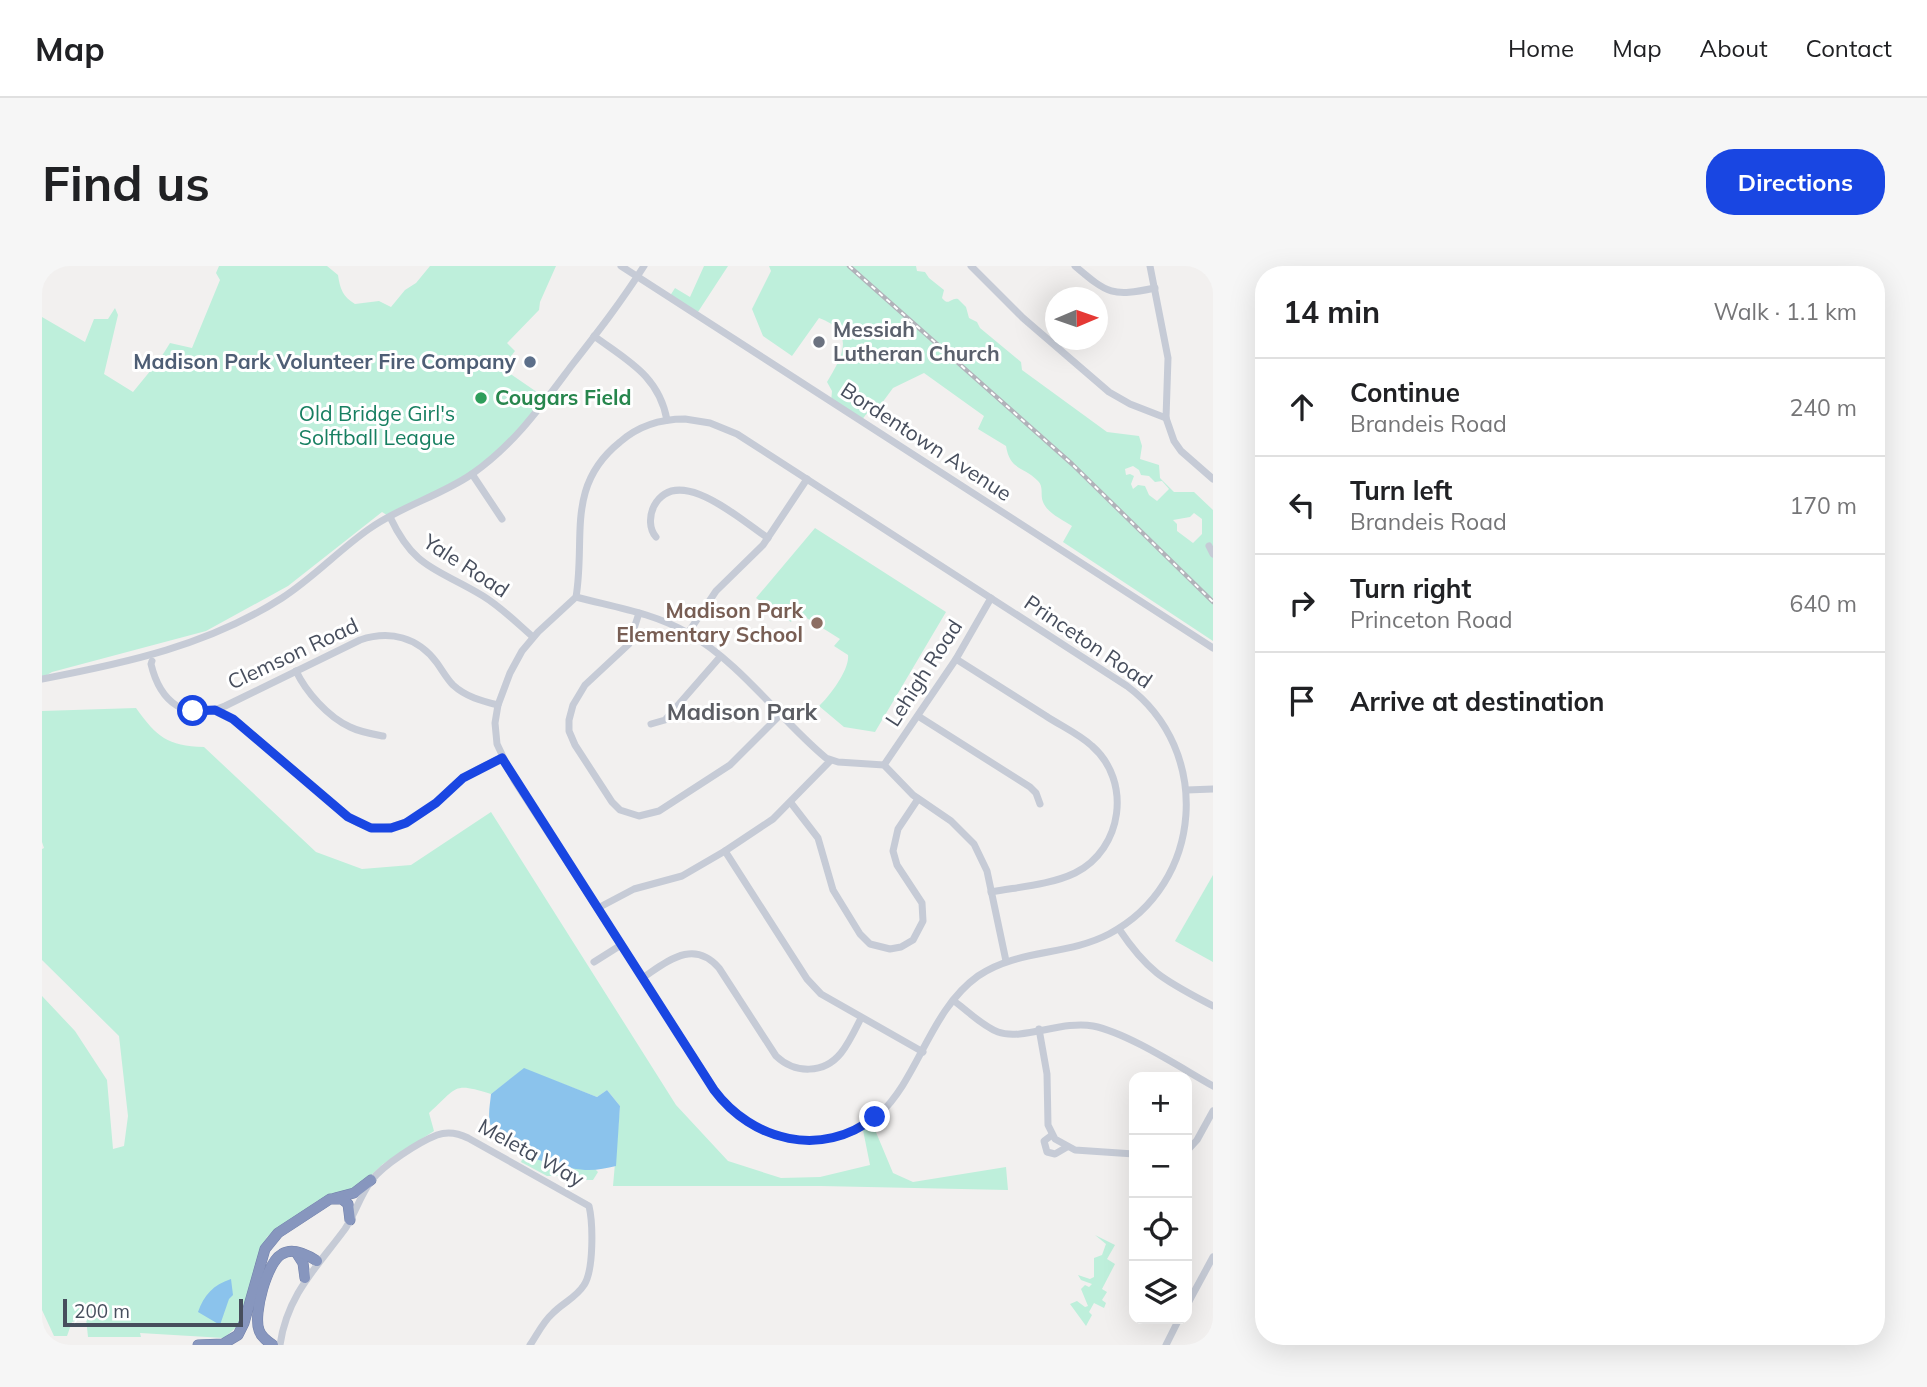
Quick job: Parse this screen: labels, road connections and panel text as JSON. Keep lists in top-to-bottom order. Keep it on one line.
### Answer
{"streets":{"street":["Bordentown Avenue","Yale Road","Princeton Road","Clemson Road","Lehigh Road","Meleta Way"]},"crossings":[["Yale Road","Princeton Road"],["Princeton Road","Clemson Road"],["Princeton Road","Lehigh Road"]],"districts":["Madison Park"],"parks":["Old Bridge Girl's Solftball League"],"places":["Messiah Lutheran Church","Madison Park Volunteer Fire Company","Cougars Field","Madison Park Elementary School"],"scale_bar":"200 m","north":"right","page":{"header":"Map","nav":["Home","Map","About","Contact"],"buttons":"Directions","title":"Find us","heading":["14 min","Walk · 1.1 km"],"list":[["Continue","Brandeis Road","240 m"],["Turn left","Brandeis Road","170 m"],["Turn right","Princeton Road","640 m"],"Arrive at destination"],"map_buttons":["+","−"],"scale":"200 m"}}
